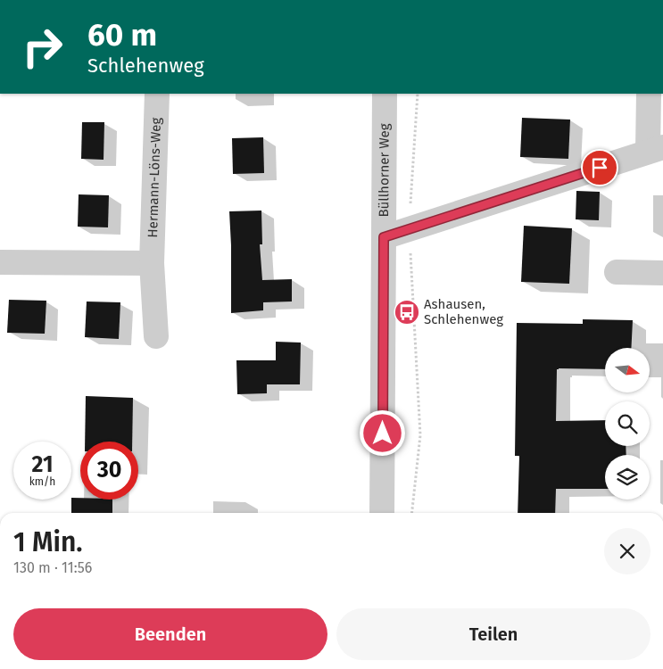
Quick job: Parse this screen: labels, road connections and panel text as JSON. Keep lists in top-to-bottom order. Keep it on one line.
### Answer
{"streets":{"street":["Büllhorner Weg","Hermann-Löns-Weg"]},"places":{"bus stop":["Ashausen, Schlehenweg"]},"north":"right","page":{"turn":["60 m","Schlehenweg"],"speed":"21 km/h","limit":"30","heading":["1 Min.","130 m · 11:56"],"buttons":["Beenden","Teilen"]}}
